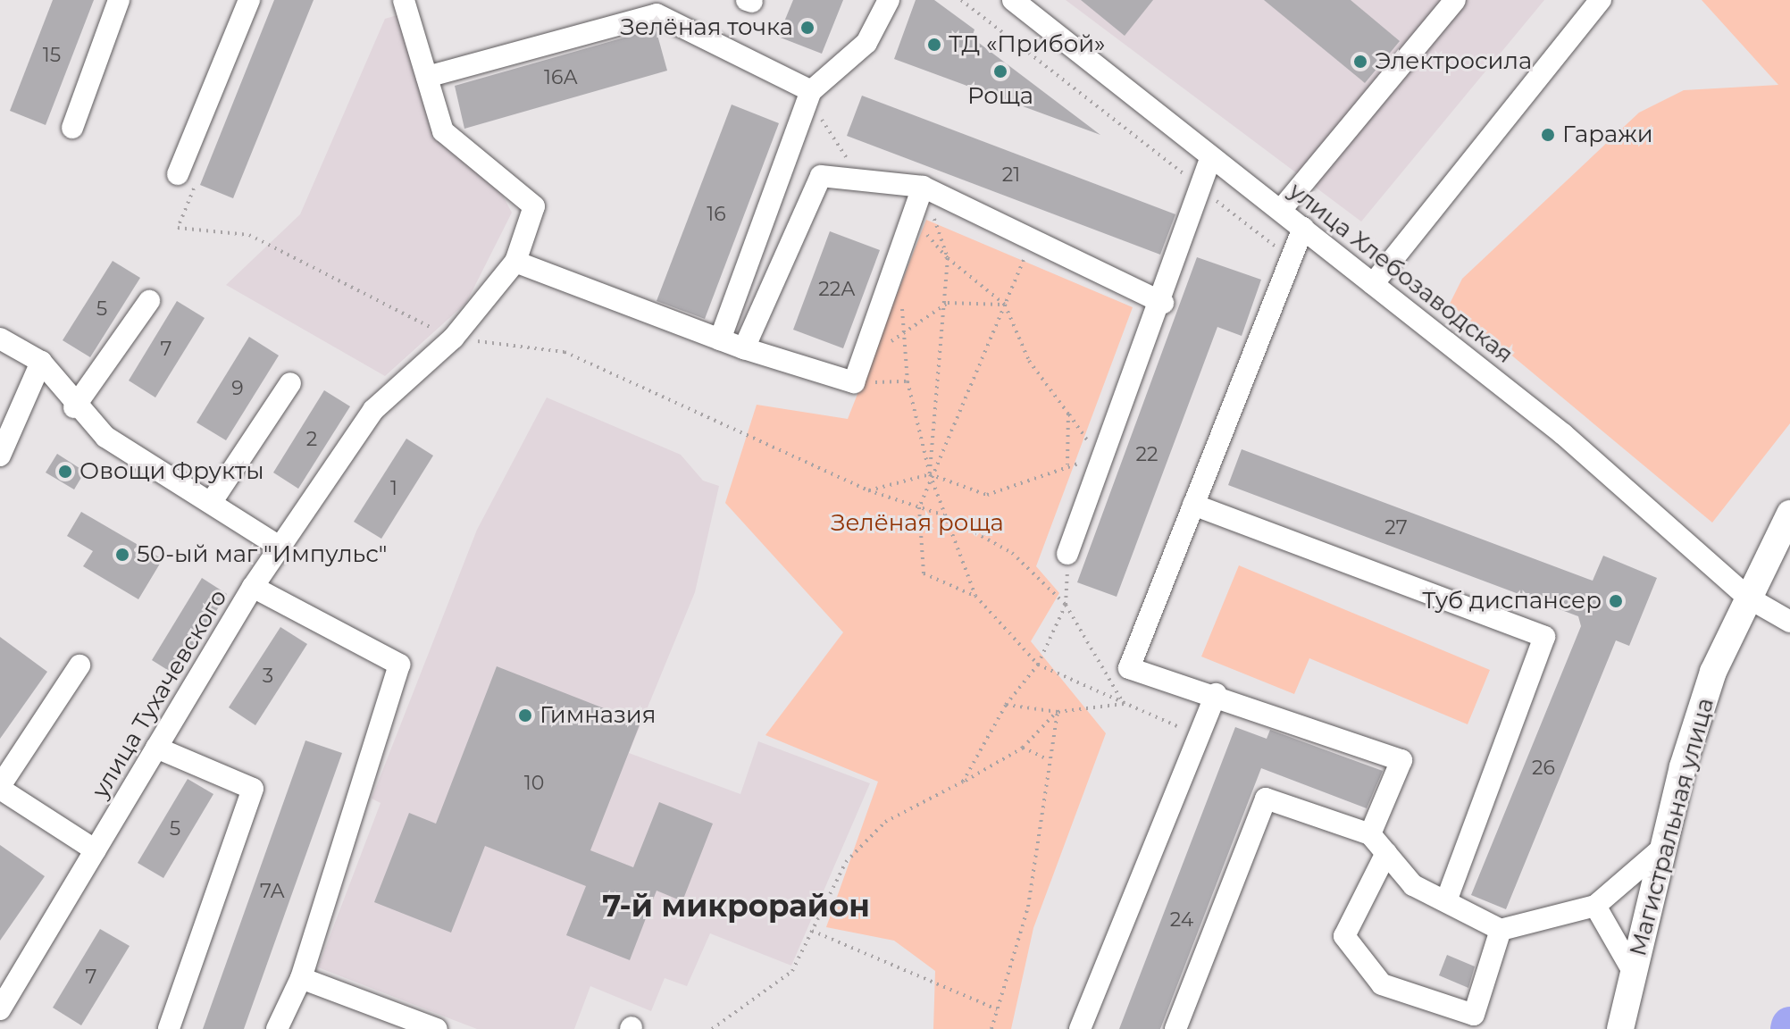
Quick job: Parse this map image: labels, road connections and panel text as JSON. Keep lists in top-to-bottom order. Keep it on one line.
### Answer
{"streets":{"main road":["Магистральная улица"],"street":["улица Хлебозаводская","улица Тухачевского"]},"crossings":[["улица Хлебозаводская","Магистральная улица"]],"districts":["7-й микрорайон"],"parks":["Зелёная роща"],"places":["Зелёная точка","ТД «Прибой»","Электросила","Роща","Гаражи","Овощи Фрукты","50-ый маг \"Импульс\"","Туб диспансер","Гимназия"],"house_numbers":["15","16А","21","16","22А","5","7","9","2","22","1","27","3","26","10","5","7А","24","7"]}
